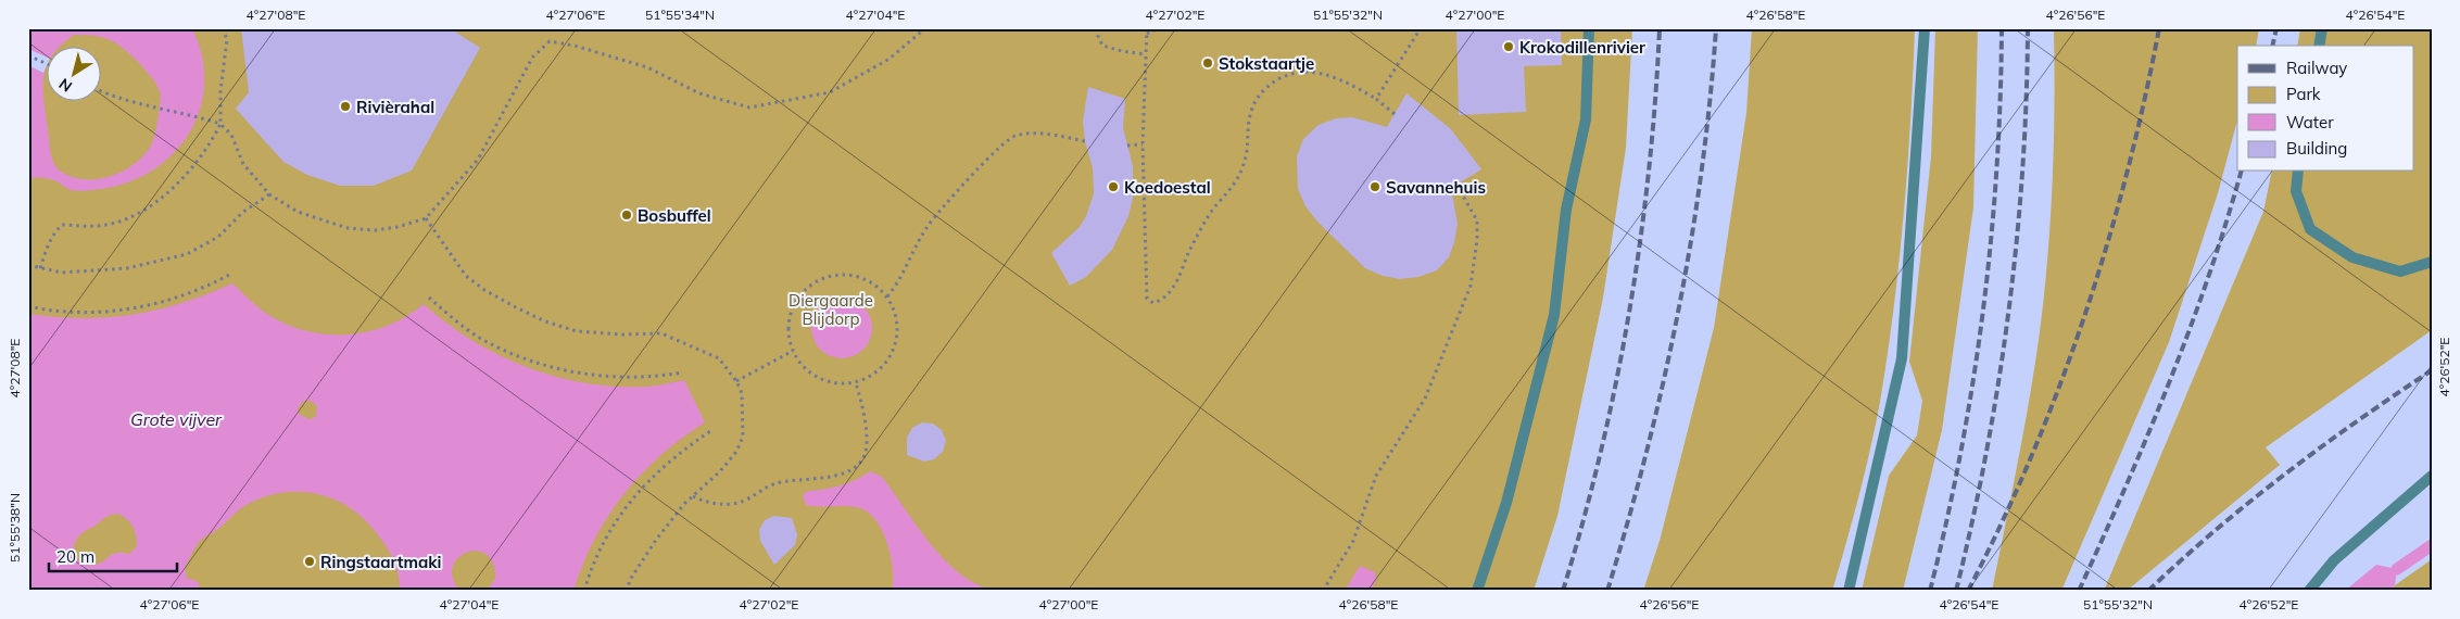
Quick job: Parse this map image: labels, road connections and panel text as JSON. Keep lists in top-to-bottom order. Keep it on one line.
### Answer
{"water":["Grote vijver"],"parks":["Diergaarde Blijdorp"],"places":["Krokodillenrivier","Stokstaartje","Rivièrahal","Koedoestal","Savannehuis","Bosbuffel","Ringstaartmaki"],"legend":["Railway","Park","Water","Building"],"scale_bar":"20 m","north":"bottom left","coordinates":["4°27'08\"E","4°27'06\"E","51°55'34\"N","4°27'04\"E","4°27'02\"E","51°55'32\"N","4°27'00\"E","4°26'58\"E","4°26'56\"E","4°26'54\"E","4°26'52\"E","51°55'38\"N"]}
